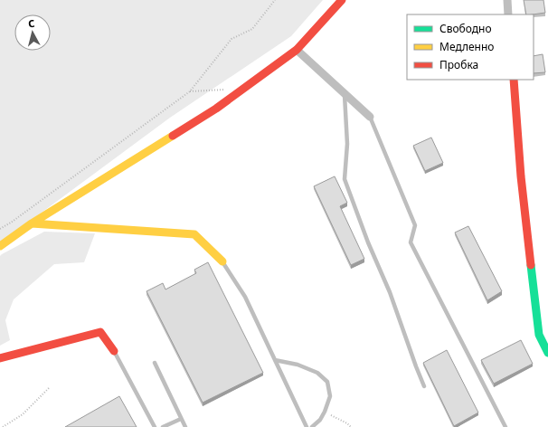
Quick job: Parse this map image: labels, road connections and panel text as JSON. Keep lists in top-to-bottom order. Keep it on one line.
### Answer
{"legend":["Свободно","Медленно","Пробка"],"north":"top"}
